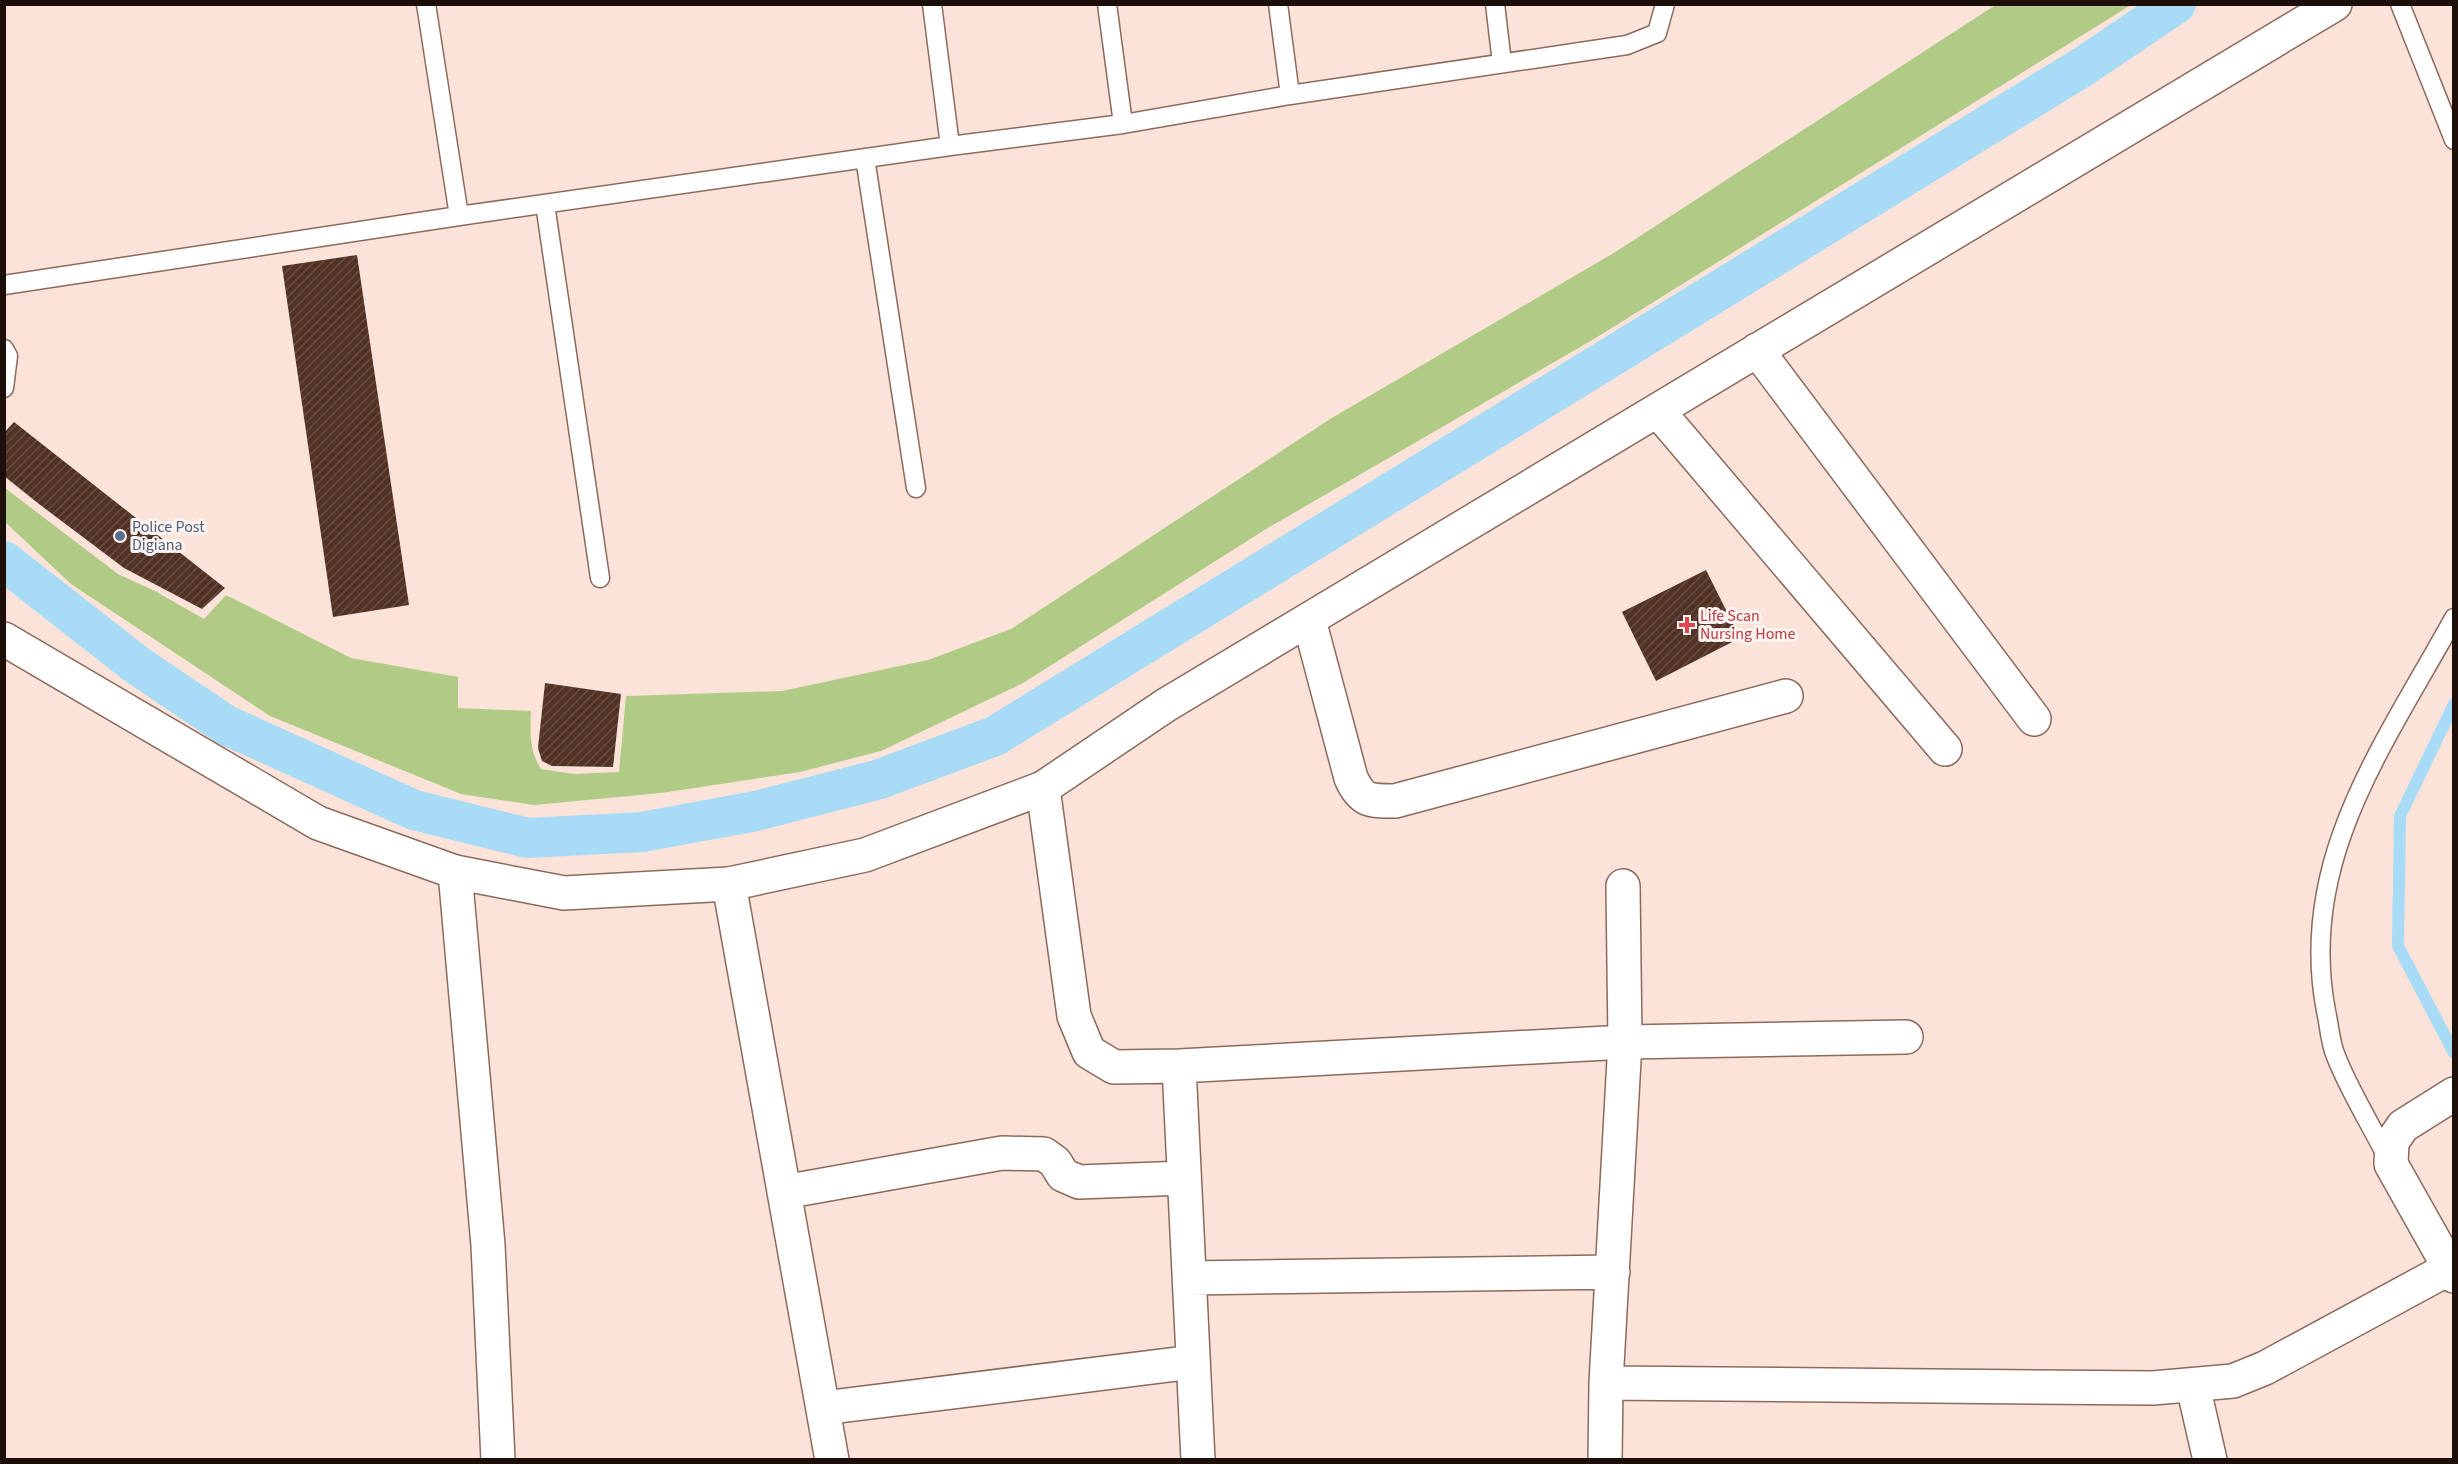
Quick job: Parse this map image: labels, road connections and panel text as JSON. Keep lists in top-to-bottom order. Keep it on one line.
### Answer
{"places":{"other":["Police Post Digiana"],"health":["Life Scan Nursing Home"]}}
